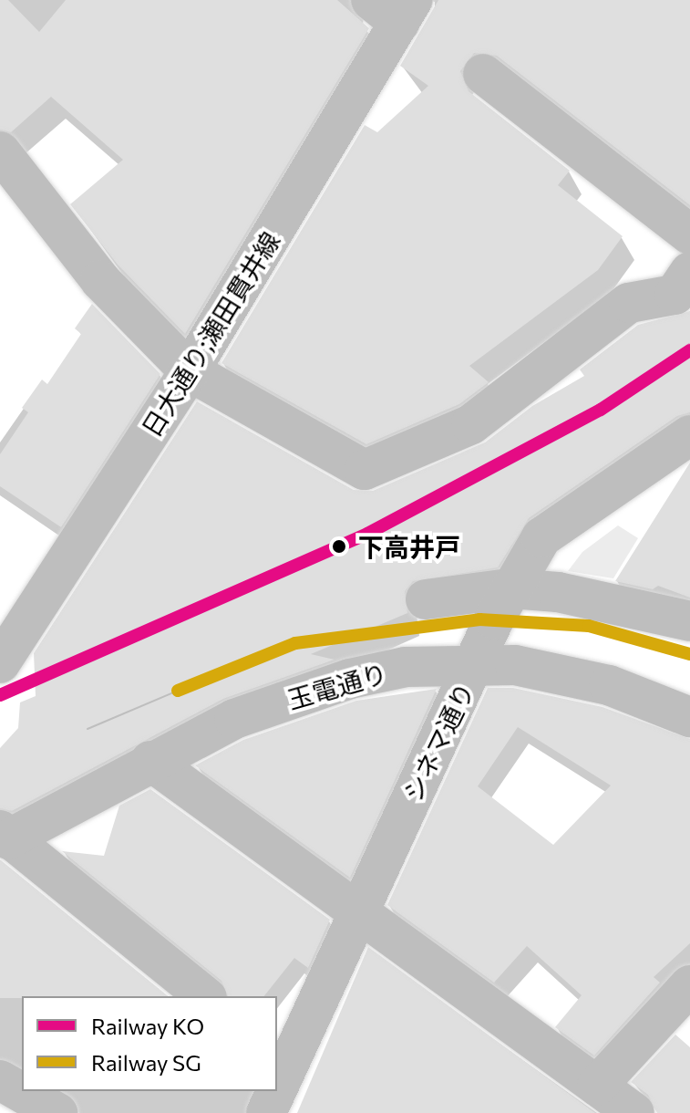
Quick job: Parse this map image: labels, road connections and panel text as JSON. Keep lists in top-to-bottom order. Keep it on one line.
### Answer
{"streets":{"street":["日大通り;瀬田貫井線","玉電通り","シネマ通り"]},"crossings":[["玉電通り","シネマ通り"]],"places":["下高井戸"],"lines":["rail line KO","rail line SG"],"legend":["Railway KO","Railway SG"]}
